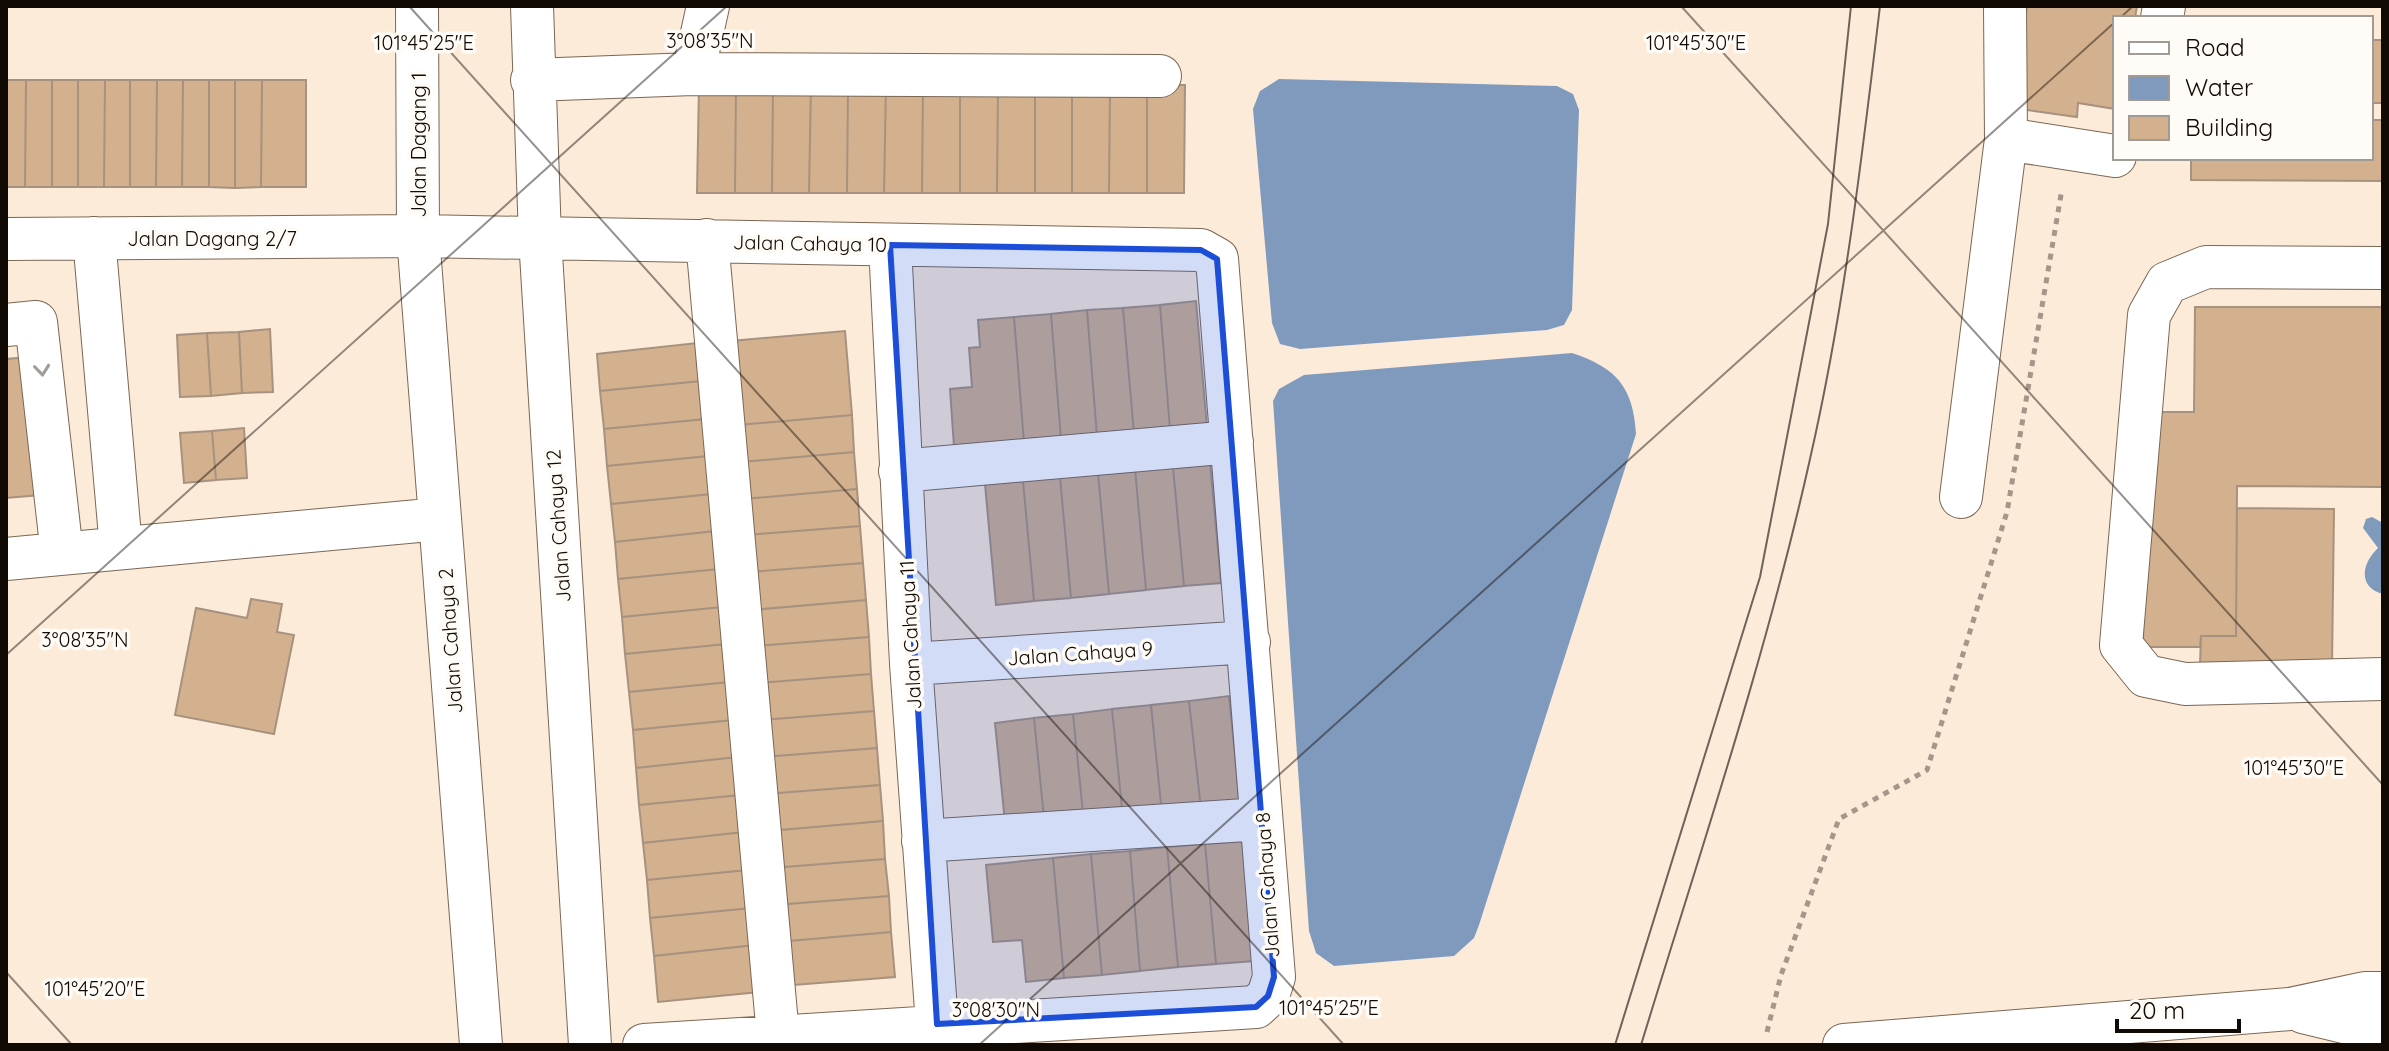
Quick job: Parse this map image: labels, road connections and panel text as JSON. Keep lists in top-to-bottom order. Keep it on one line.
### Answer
{"streets":{"street":["Jalan Dagang 1","Jalan Dagang 2/7","Jalan Cahaya 10","Jalan Cahaya 12","Jalan Cahaya 11","Jalan Cahaya 2","Jalan Cahaya 9","Jalan Cahaya 8"]},"crossings":[["Jalan Dagang 1","Jalan Dagang 2/7"],["Jalan Dagang 1","Jalan Cahaya 10"],["Jalan Dagang 1","Jalan Cahaya 2"],["Jalan Dagang 2/7","Jalan Cahaya 10"],["Jalan Dagang 2/7","Jalan Cahaya 2"],["Jalan Cahaya 10","Jalan Cahaya 12"],["Jalan Cahaya 10","Jalan Cahaya 11"],["Jalan Cahaya 10","Jalan Cahaya 2"],["Jalan Cahaya 10","Jalan Cahaya 8"],["Jalan Cahaya 11","Jalan Cahaya 9"],["Jalan Cahaya 11","Jalan Cahaya 8"],["Jalan Cahaya 9","Jalan Cahaya 8"]],"legend":["Road","Water","Building"],"scale_bar":"20 m","coordinates":["3°08'35\"N","101°45'25\"E","101°45'30\"E","101°45'20\"E","3°08'30\"N"]}
